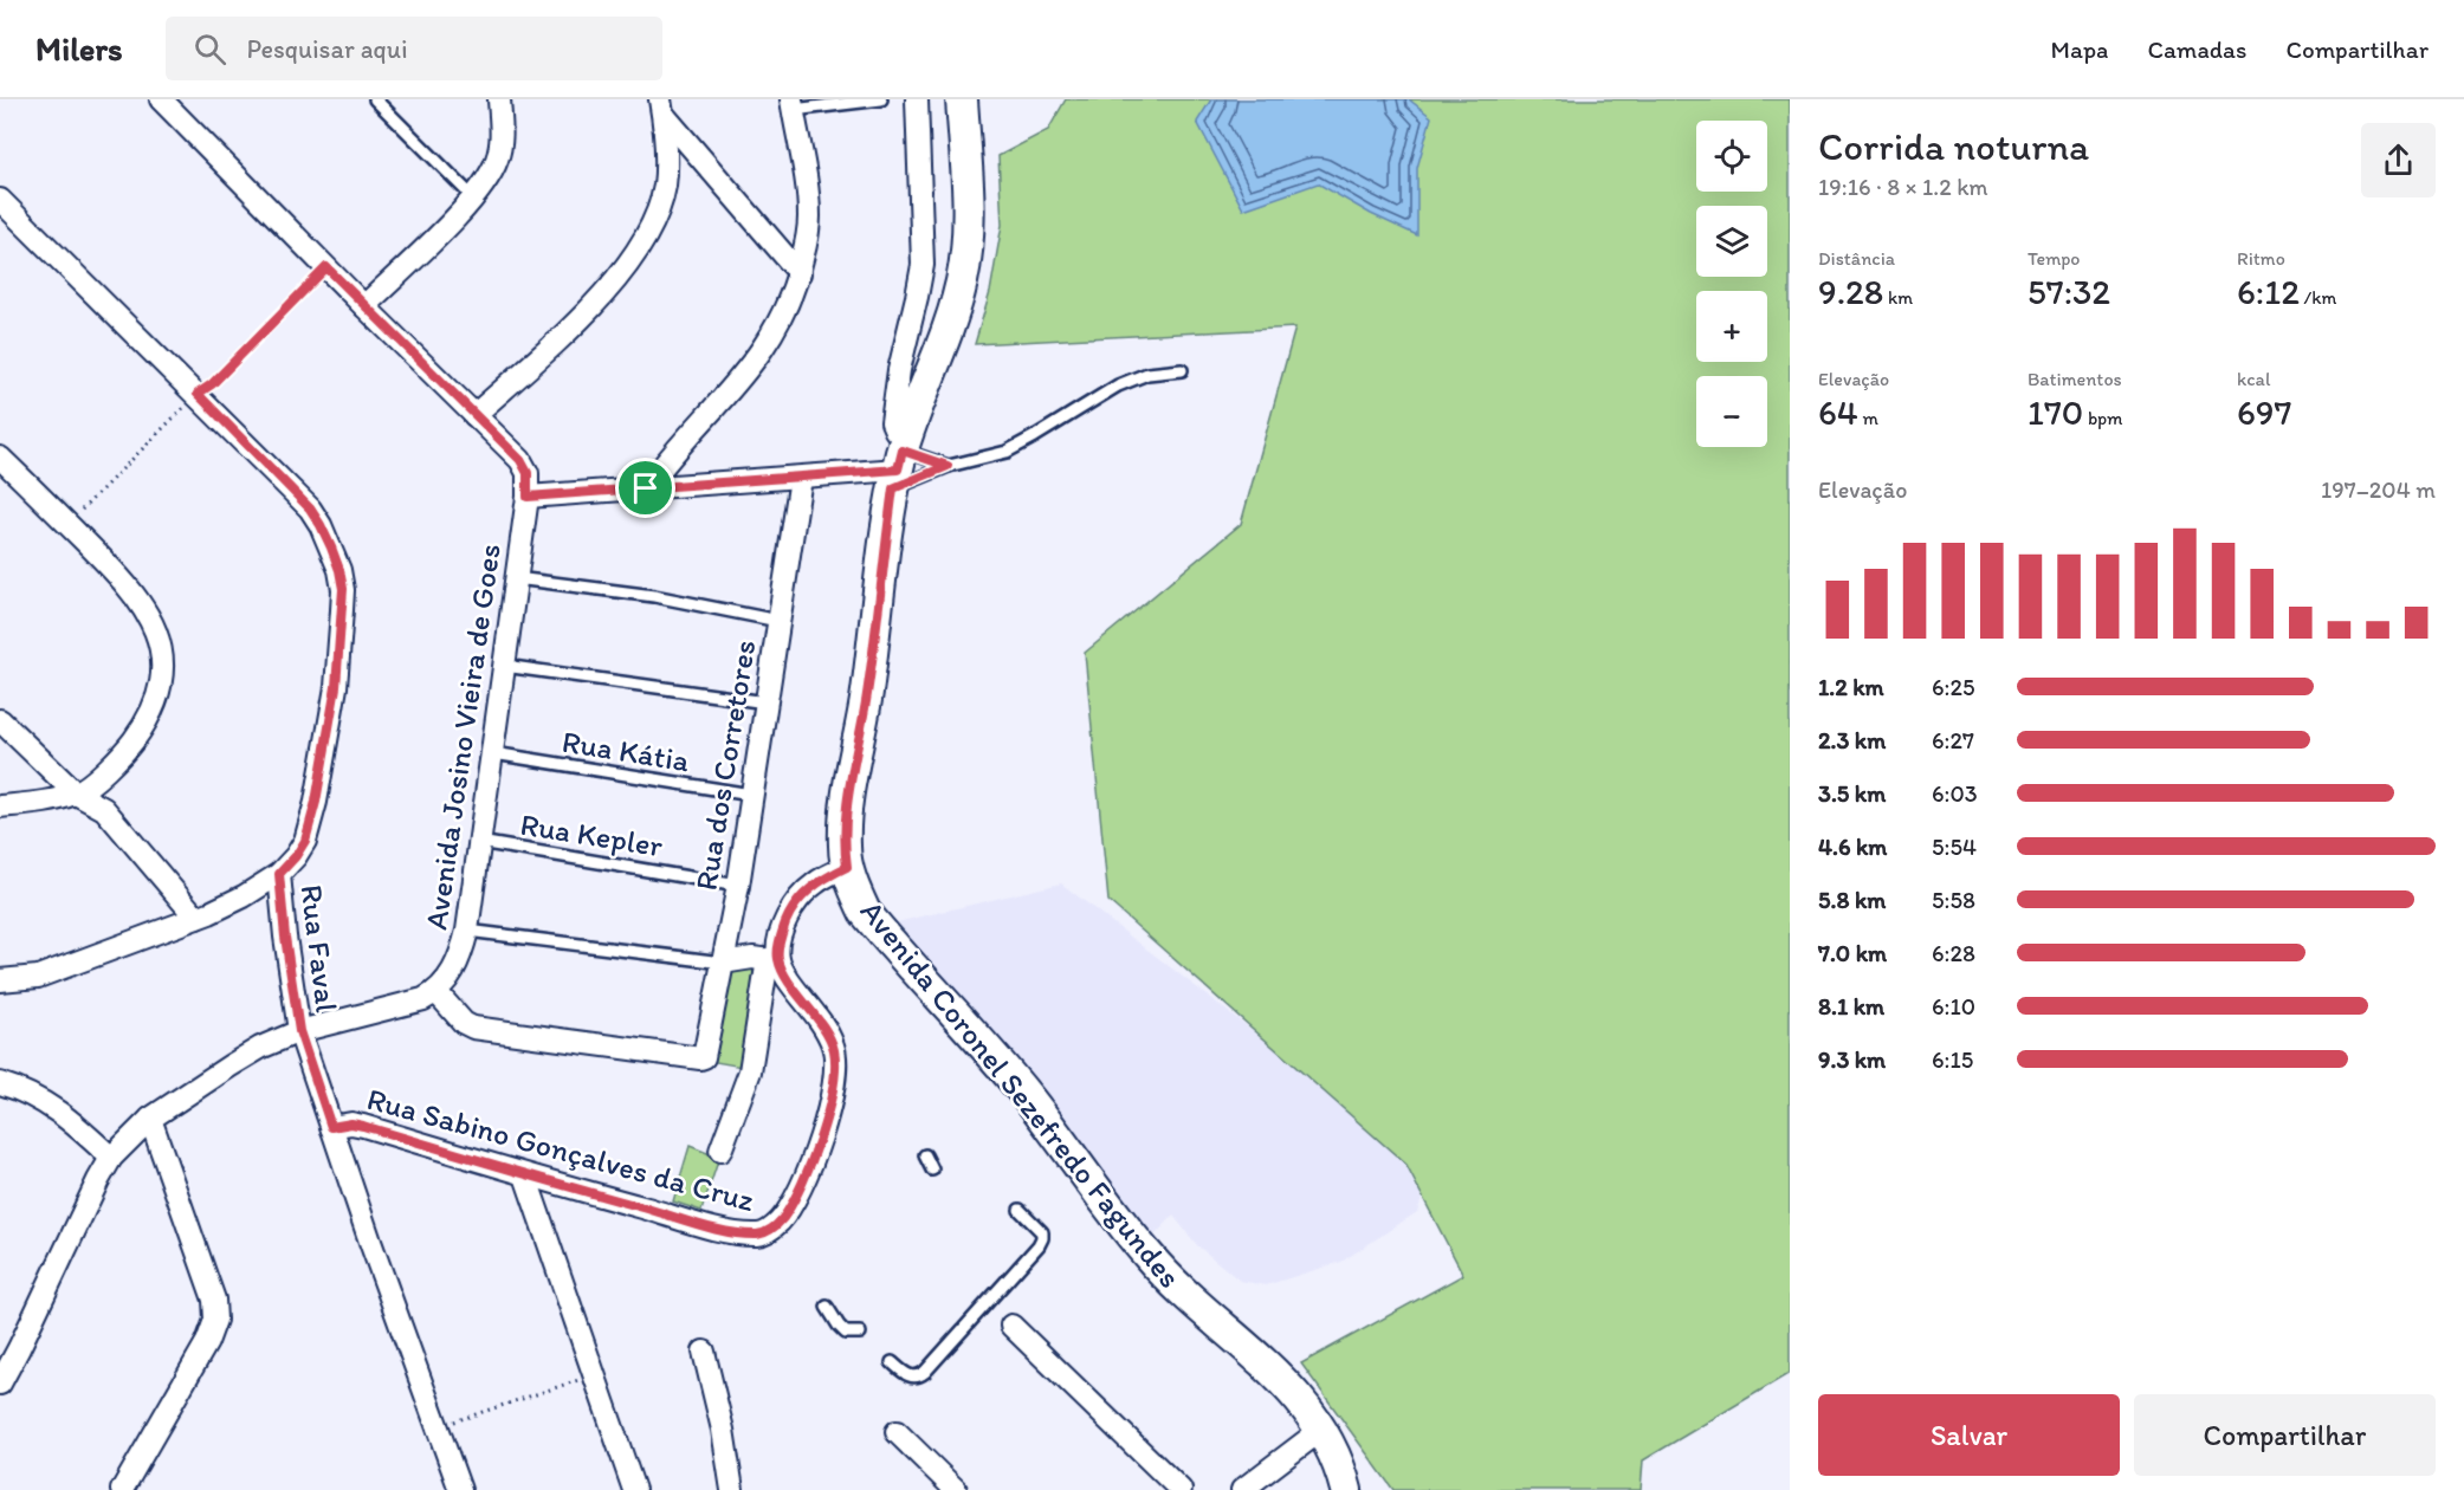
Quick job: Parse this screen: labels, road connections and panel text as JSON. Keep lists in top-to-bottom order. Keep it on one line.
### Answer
{"streets":{"main road":["Avenida Coronel Sezefredo Fagundes"],"street":["Avenida Josino Vieira de Goes","Rua dos Corretores","Rua Faval","Rua Sabino Gonçalves da Cruz"],"lane":["Rua Kátia","Rua Kepler"]},"crossings":[["Avenida Josino Vieira de Goes","Rua Kátia"],["Avenida Josino Vieira de Goes","Rua dos Corretores"],["Avenida Josino Vieira de Goes","Rua Kepler"],["Rua Kátia","Rua dos Corretores"],["Rua dos Corretores","Rua Kepler"],["Rua Faval","Rua Sabino Gonçalves da Cruz"],["Avenida Coronel Sezefredo Fagundes","Rua Sabino Gonçalves da Cruz"]],"page":{"header":"Milers","search":"Pesquisar aqui","nav":["Mapa","Camadas","Compartilhar"],"heading":["Corrida noturna","19:16 · 8 × 1.2 km"],"map_buttons":["+","−"],"stats":[["Distância","9.28 km"],["Tempo","57:32"],["Ritmo","6:12 /km"],["Elevação","64 m"],["Batimentos","170 bpm"],["kcal","697"]],"chart":["Elevação","197–204 m"],"list":[{"name":"1.2 km","note":"6:25"},{"name":"2.3 km","note":"6:27"},{"name":"3.5 km","note":"6:03"},{"name":"4.6 km","note":"5:54"},{"name":"5.8 km","note":"5:58"},{"name":"7.0 km","note":"6:28"},{"name":"8.1 km","note":"6:10"},{"name":"9.3 km","note":"6:15"}],"buttons":["Salvar","Compartilhar"]}}
